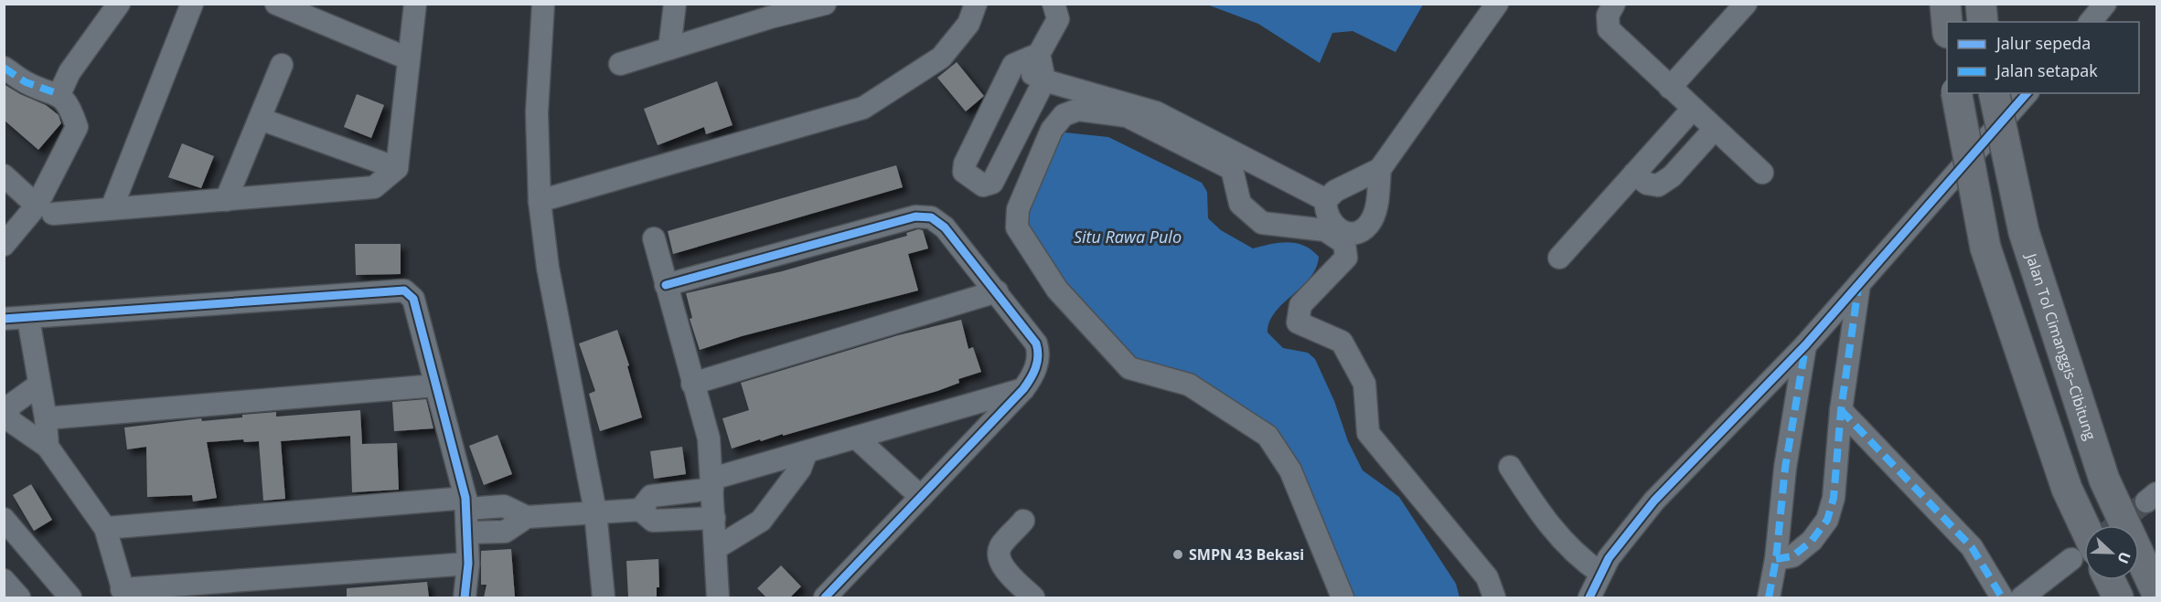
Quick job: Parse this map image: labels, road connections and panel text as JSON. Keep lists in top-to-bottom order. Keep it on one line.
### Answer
{"streets":{"highway":["Jalan Tol Cimanggis–Cibitung"]},"water":["Situ Rawa Pulo"],"places":["SMPN 43 Bekasi"],"legend":["Jalur sepeda","Jalan setapak"],"north":"right"}
